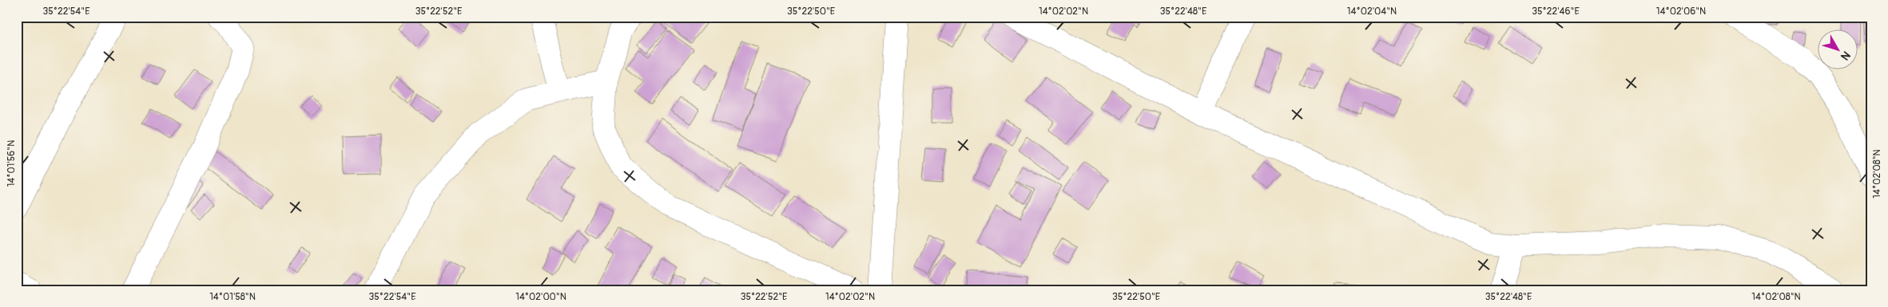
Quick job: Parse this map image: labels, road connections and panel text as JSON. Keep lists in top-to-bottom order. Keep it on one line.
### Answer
{"north":"bottom right","coordinates":["35°22'54\"E","35°22'52\"E","35°22'50\"E","14°02'02\"N","35°22'48\"E","14°02'04\"N","35°22'46\"E","14°02'06\"N","14°01'56\"N","14°02'08\"N","14°01'58\"N","14°02'00\"N"]}
